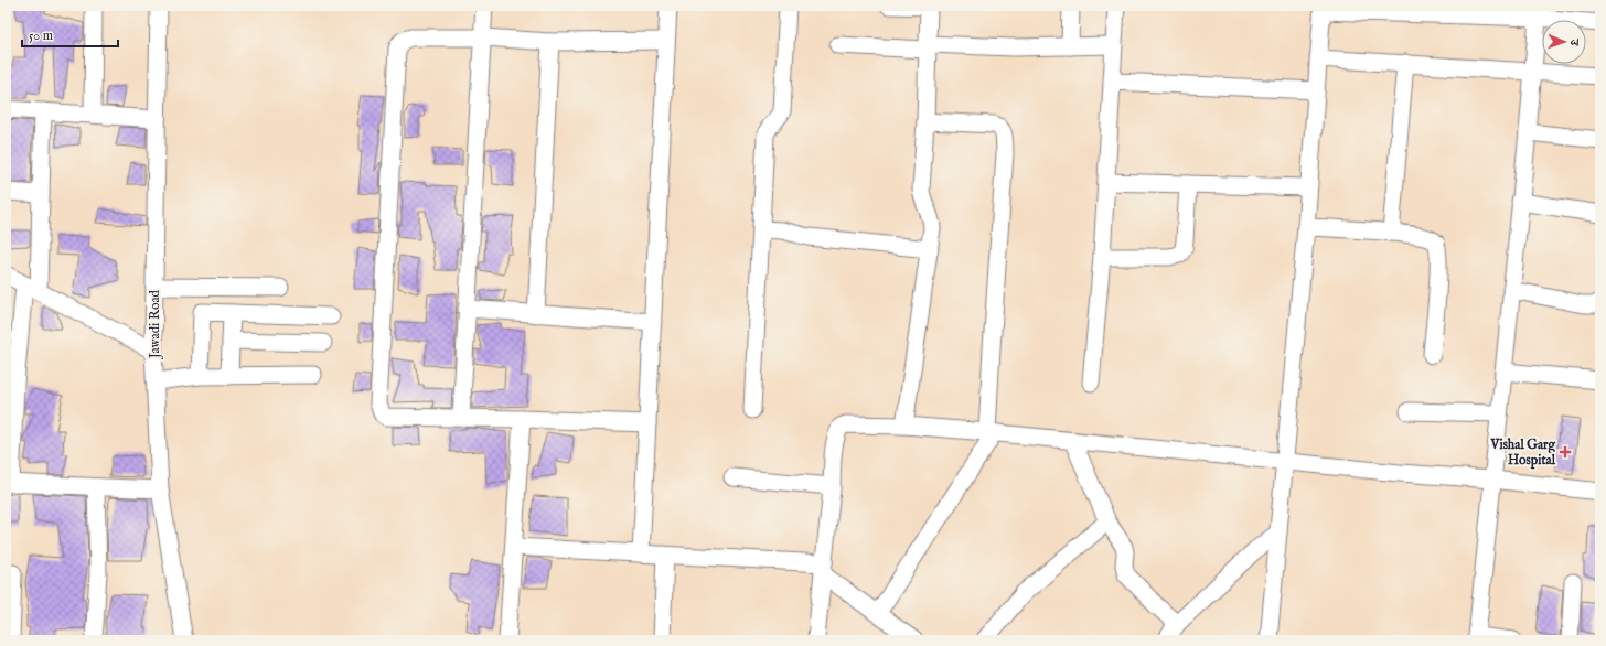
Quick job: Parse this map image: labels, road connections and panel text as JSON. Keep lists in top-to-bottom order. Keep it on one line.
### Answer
{"streets":{"street":["Jawadi Road"]},"places":{"health":["Vishal Garg Hospital"]},"scale_bar":"50 m","north":"right"}
